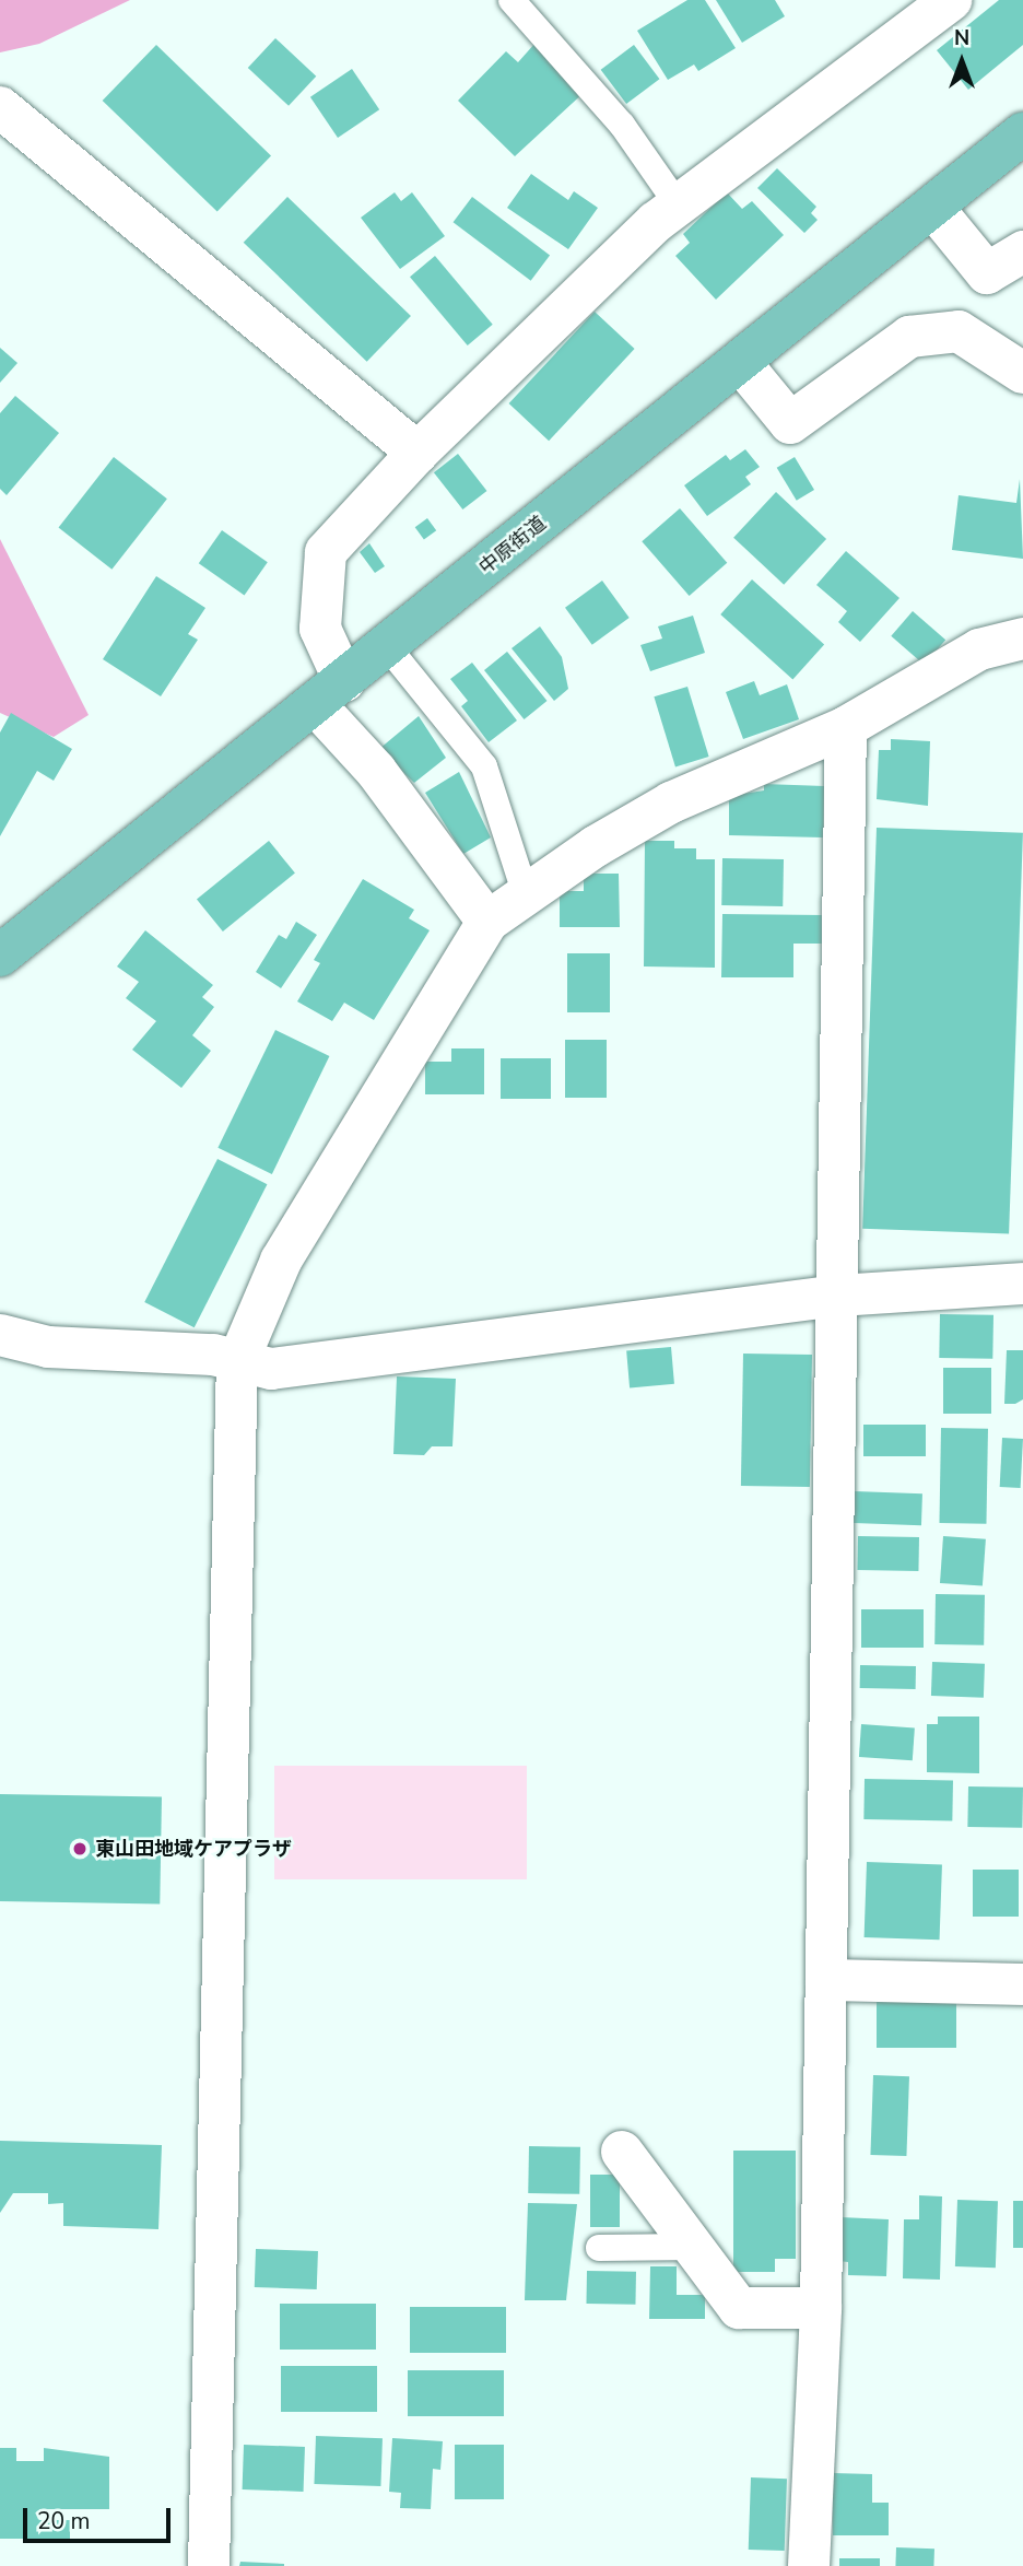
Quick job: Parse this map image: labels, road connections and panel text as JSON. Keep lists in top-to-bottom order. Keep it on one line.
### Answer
{"streets":{"main road":["中原街道"]},"places":["東山田地域ケアプラザ"],"scale_bar":"20 m","north":"top"}
